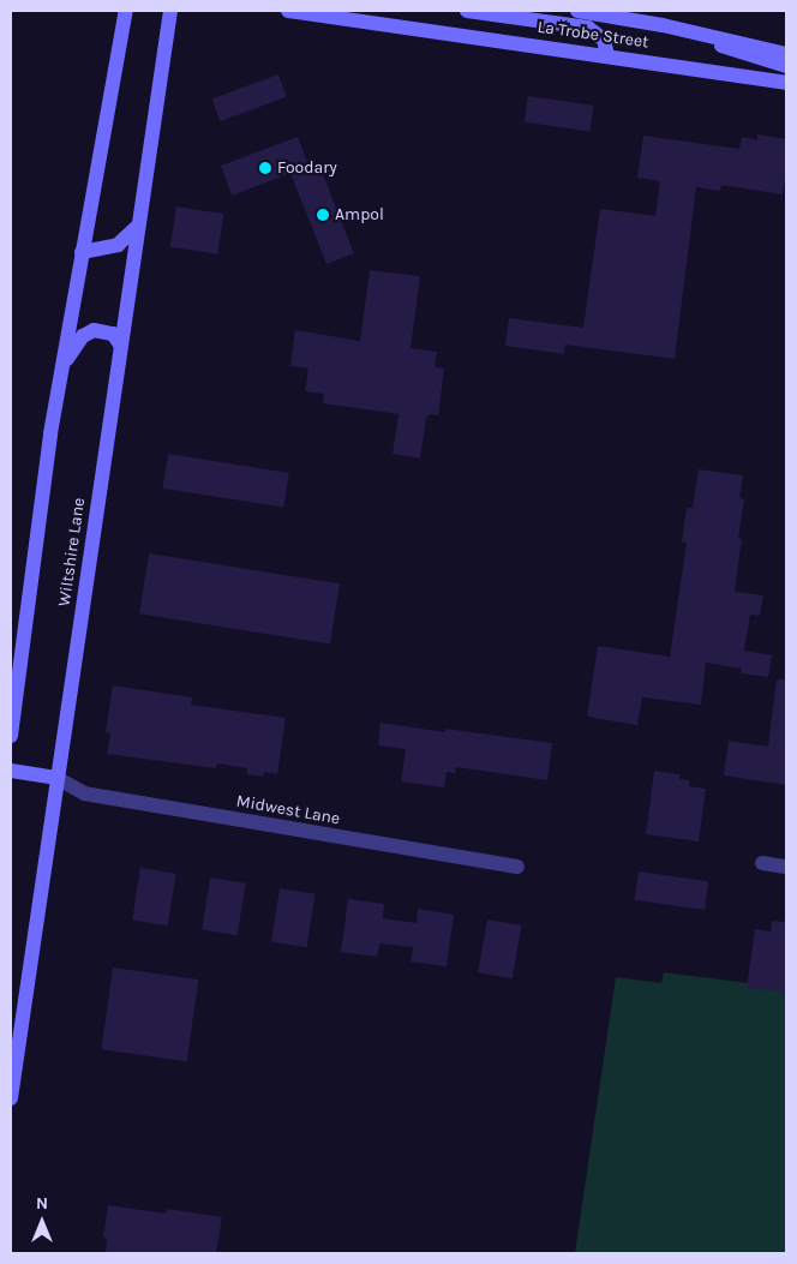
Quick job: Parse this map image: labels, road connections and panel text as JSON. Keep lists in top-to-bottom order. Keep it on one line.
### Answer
{"streets":{"main road":["La Trobe Street","Wiltshire Lane"],"street":["Midwest Lane"]},"crossings":[["Wiltshire Lane","Midwest Lane"]],"places":["Foodary","Ampol"],"north":"top"}
